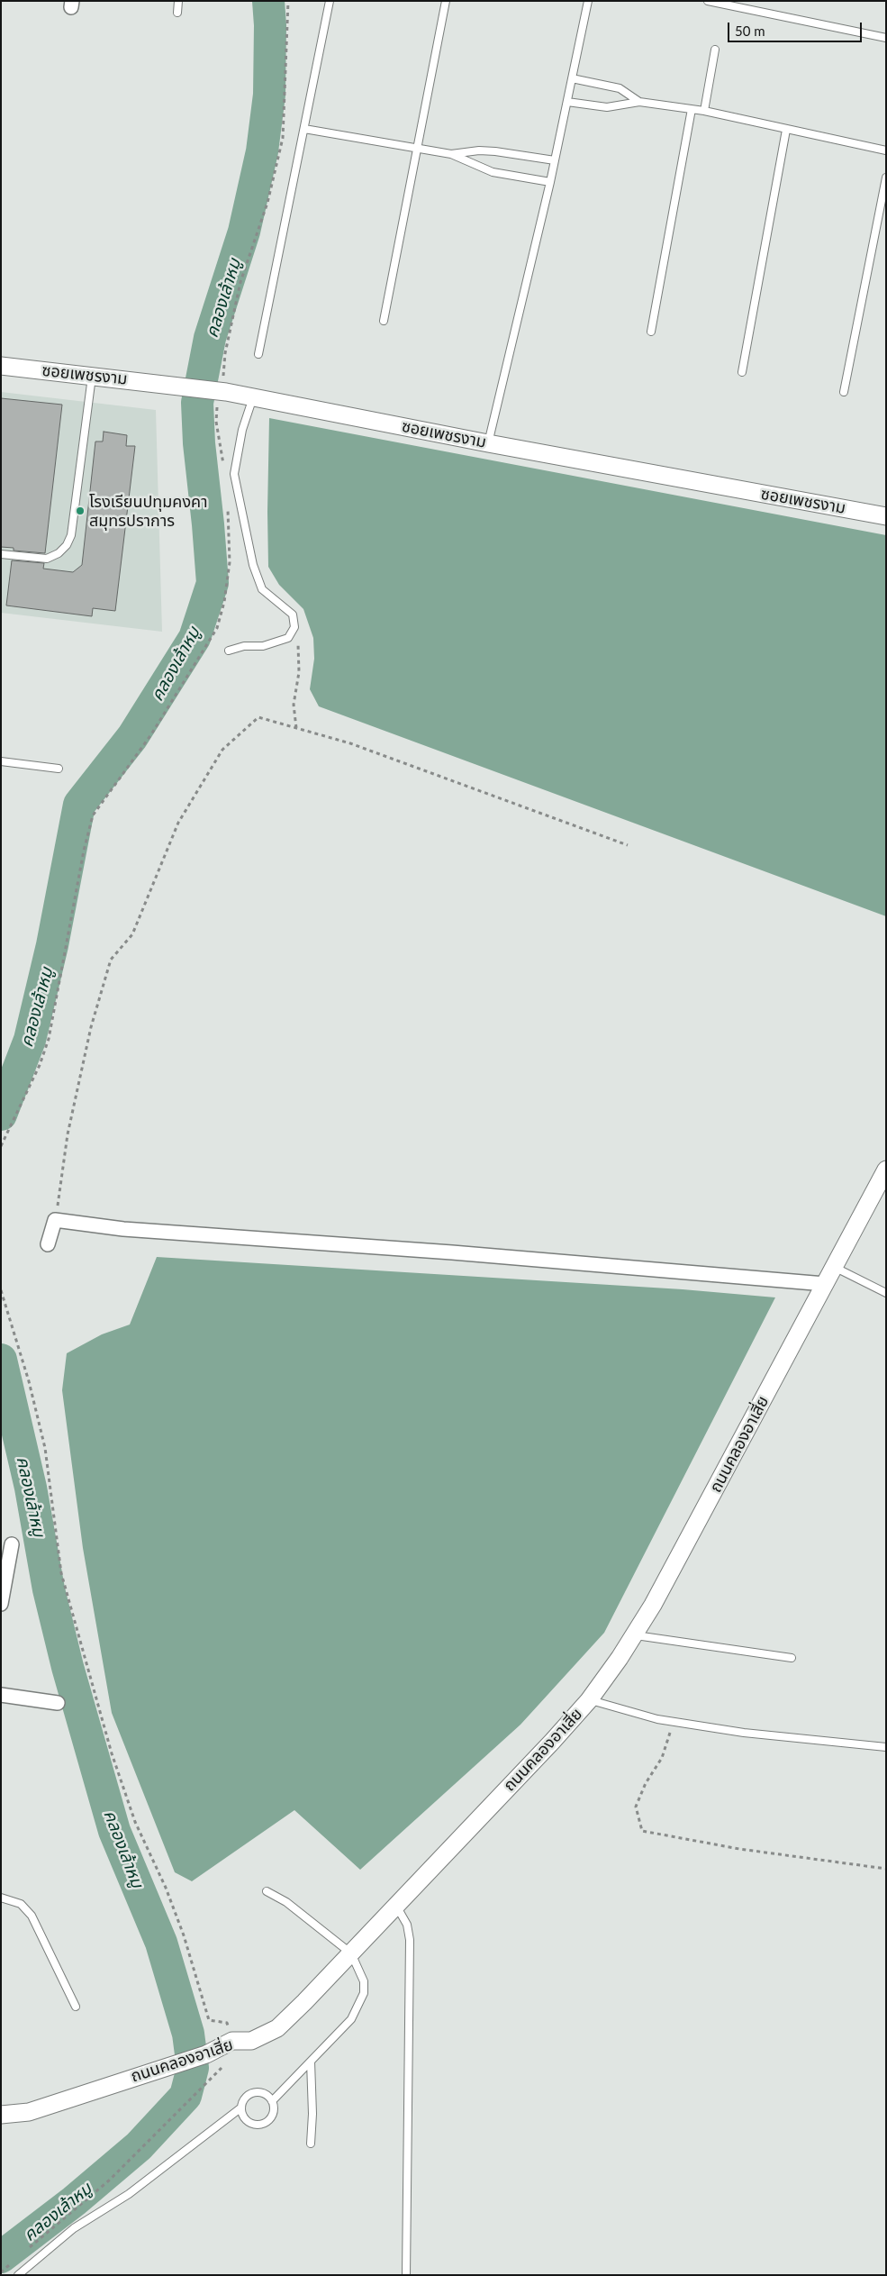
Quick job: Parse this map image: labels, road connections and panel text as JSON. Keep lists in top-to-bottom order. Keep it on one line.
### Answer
{"streets":{"street":["ซอยเพชรงาม","ถนนคลองอาเสี่ย"]},"water":["คลองเล้าหมู"],"places":["โรงเรียนปทุมคงคา สมุทรปราการ"],"scale_bar":"50 m"}
